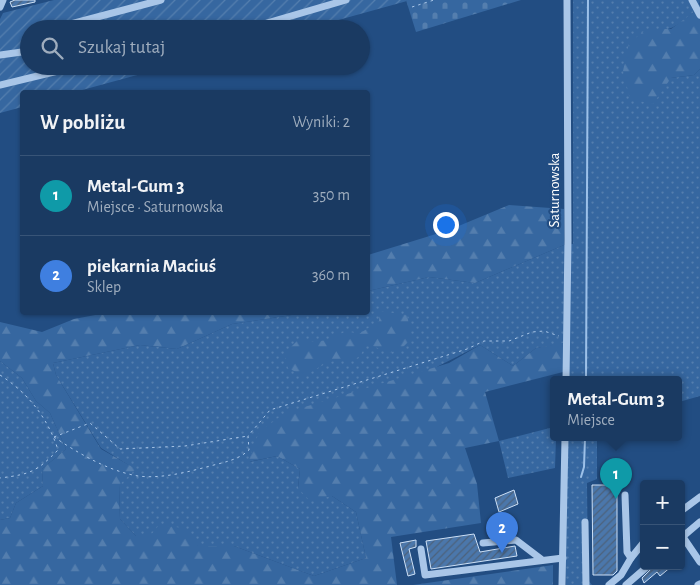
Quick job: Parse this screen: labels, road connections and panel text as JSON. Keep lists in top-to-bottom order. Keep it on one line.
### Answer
{"streets":{"street":["Saturnowska"]},"page":{"search":"Szukaj tutaj","heading":["W pobliżu","Wyniki: 2"],"list":[{"mark":"1","name":"Metal-Gum 3","note":"Miejsce · Saturnowska","value":"350 m"},{"mark":"2","name":"piekarnia Maciuś","note":"Sklep","value":"360 m"}],"popup":["Metal-Gum 3","Miejsce"],"pins":["1","2"],"map_buttons":["+","−"]}}
